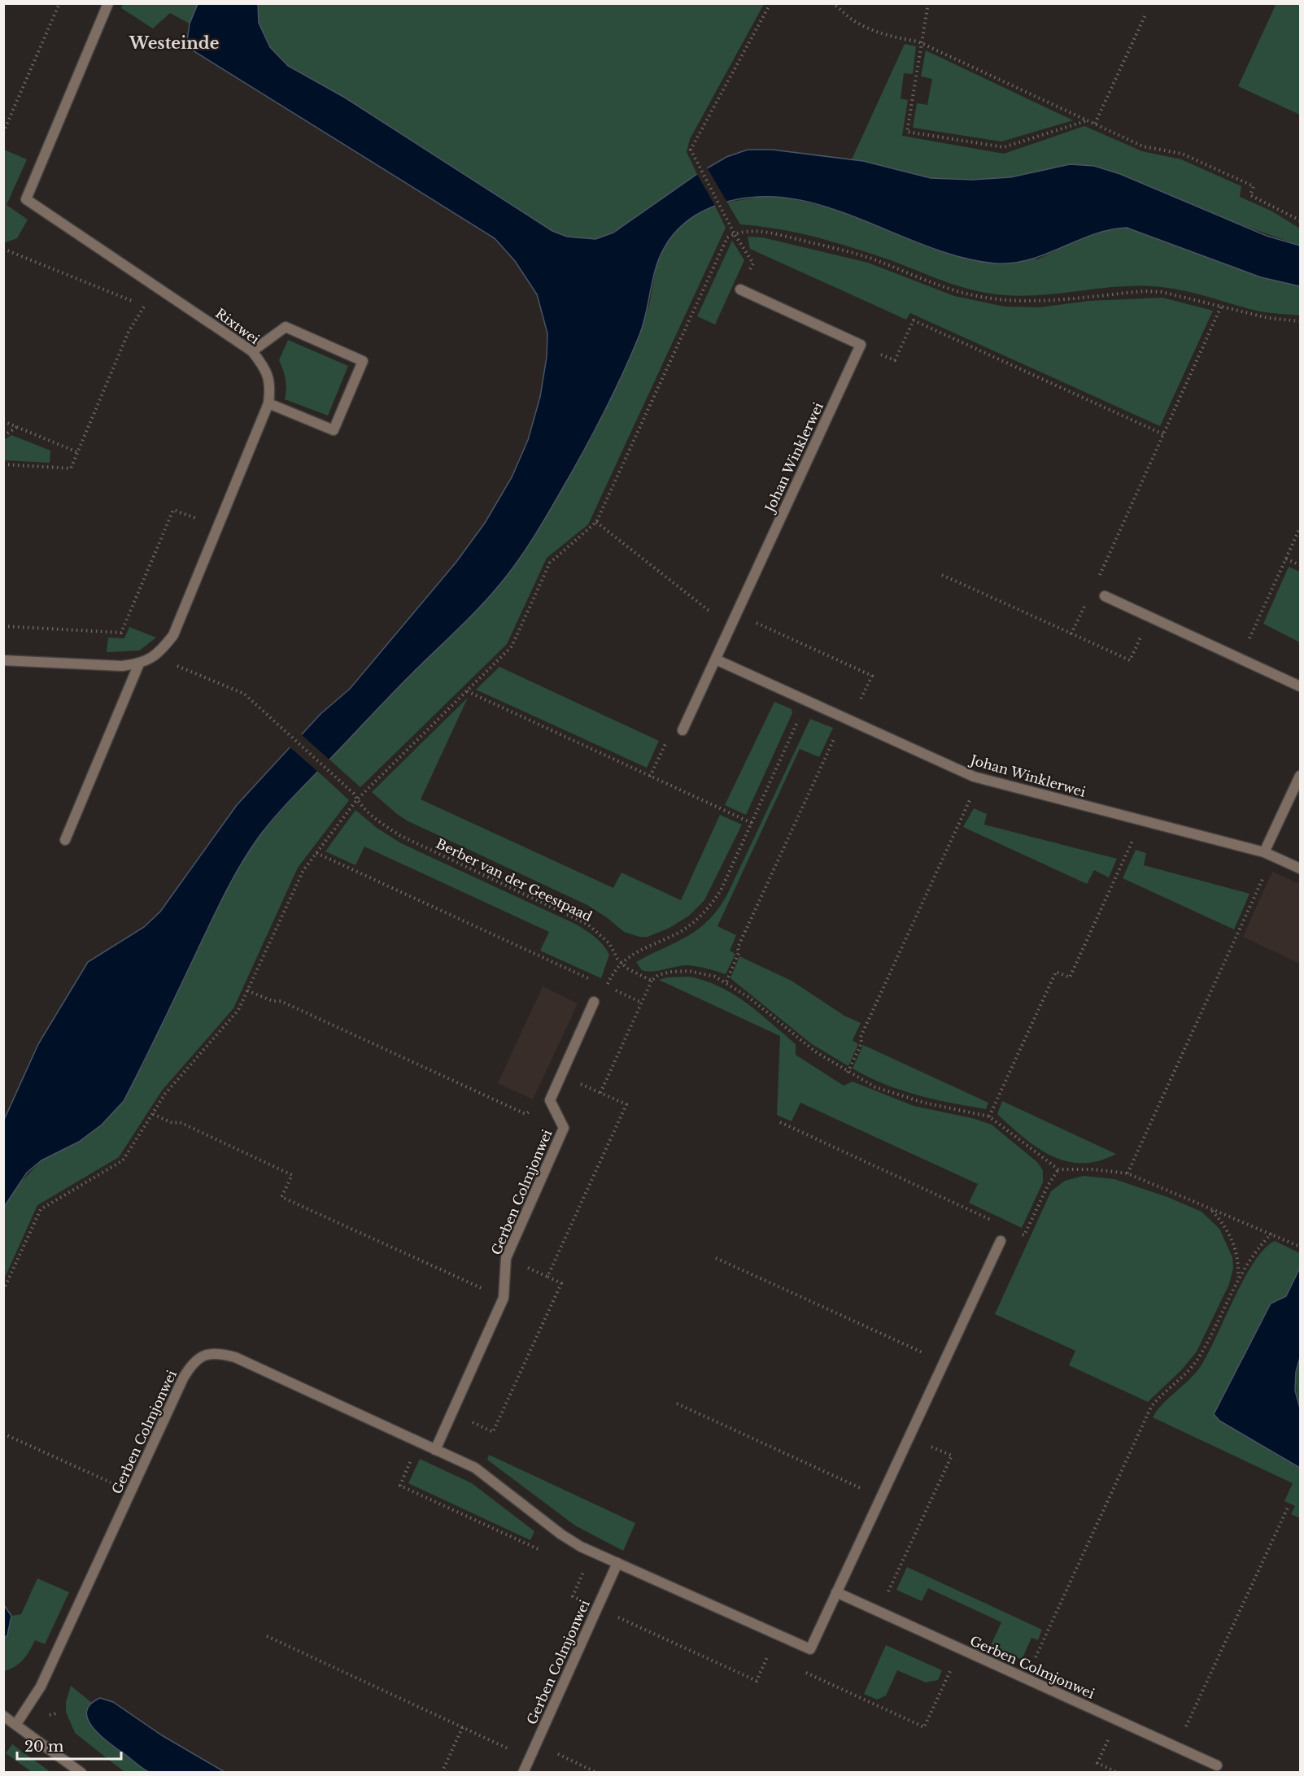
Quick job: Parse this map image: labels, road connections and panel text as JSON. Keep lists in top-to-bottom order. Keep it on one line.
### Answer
{"streets":{"street":["Rixtwei","Johan Winklerwei","Gerben Colmjonwei"],"path":["Berber van der Geestpaad"]},"crossings":[["Rixtwei","Berber van der Geestpaad"]],"districts":["Westeinde"],"scale_bar":"20 m"}
